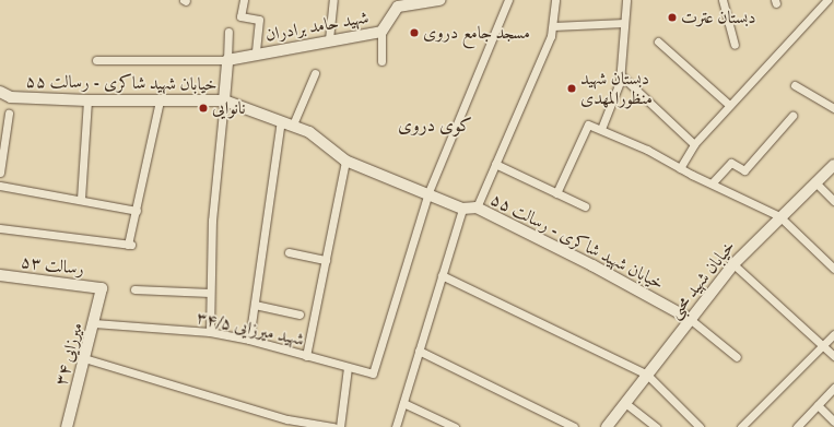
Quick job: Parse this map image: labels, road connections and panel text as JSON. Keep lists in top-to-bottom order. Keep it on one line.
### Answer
{"streets":{"street":["شهید حامد برادران","خیابان شهید شاکری - رسالت ۵۵","رسالت ۵۳","خیابان شهید محبی","شهید میرزایی ۳۴/۵","میرزایی ۳۴"]},"crossings":[["خیابان شهید شاکری - رسالت ۵۵","خیابان شهید محبی"],["خیابان شهید شاکری - رسالت ۵۵","شهید میرزایی ۳۴/۵"],["رسالت ۵۳","میرزایی ۳۴"],["شهید میرزایی ۳۴/۵","میرزایی ۳۴"]],"districts":["کوی دروی"],"places":["دبستان عترت","مسجد جامع دروی","دبستان شهید منظورالمهدی","نانوایی"]}
